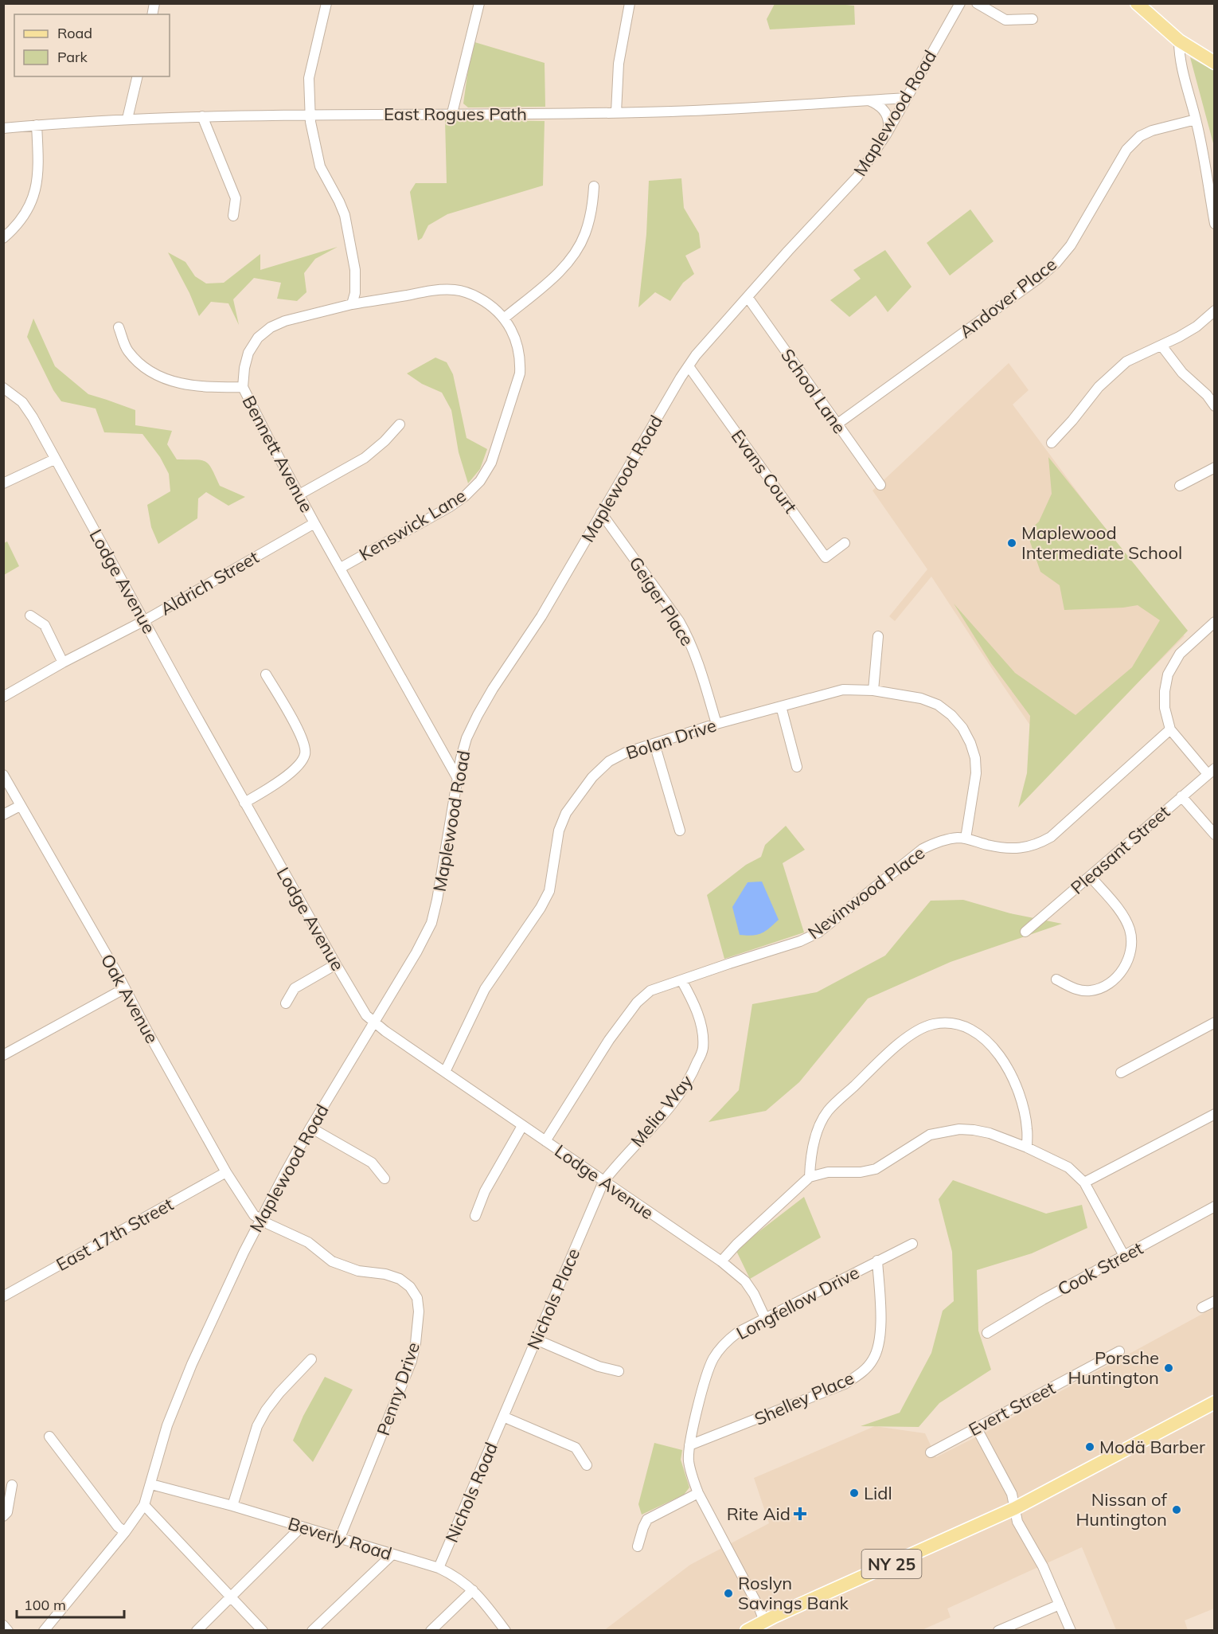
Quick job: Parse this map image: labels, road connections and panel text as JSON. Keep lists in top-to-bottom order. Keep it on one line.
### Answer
{"streets":{"main road":["NY 25"],"street":["Maplewood Road","East Rogues Path","Andover Place","School Lane","Bennett Avenue","Evans Court","Kenswick Lane","Lodge Avenue","Aldrich Street","Geiger Place","Bolan Drive","Pleasant Street","Nevinwood Place","Oak Avenue","Melia Way","East 17th Street","Cook Street","Nichols Place","Longfellow Drive","Penny Drive","Shelley Place","Evert Street","Nichols Road","Beverly Road"]},"crossings":[["Maplewood Road","East Rogues Path"],["Maplewood Road","School Lane"],["Maplewood Road","Bennett Avenue"],["Maplewood Road","Evans Court"],["Maplewood Road","Lodge Avenue"],["Maplewood Road","Geiger Place"],["Maplewood Road","Oak Avenue"],["Maplewood Road","Penny Drive"],["Maplewood Road","Beverly Road"],["Andover Place","School Lane"],["Bennett Avenue","Kenswick Lane"],["Bennett Avenue","Aldrich Street"],["Lodge Avenue","Aldrich Street"],["Lodge Avenue","Bolan Drive"],["Lodge Avenue","Nevinwood Place"],["Lodge Avenue","Melia Way"],["Lodge Avenue","Nichols Place"],["Lodge Avenue","Longfellow Drive"],["Geiger Place","Bolan Drive"],["Bolan Drive","Nevinwood Place"],["Nevinwood Place","Melia Way"],["Oak Avenue","East 17th Street"],["Oak Avenue","Penny Drive"],["Melia Way","Nichols Place"],["Nichols Place","Nichols Road"],["Longfellow Drive","Shelley Place"],["Longfellow Drive","NY 25"],["Penny Drive","Beverly Road"],["Nichols Road","Beverly Road"]],"places":{"other":["Maplewood Intermediate School","Porsche Huntington","Modä Barber","Lidl","Nissan of Huntington","Roslyn Savings Bank"],"health":["Rite Aid"]},"legend":["Road","Park"],"scale_bar":"100 m"}
